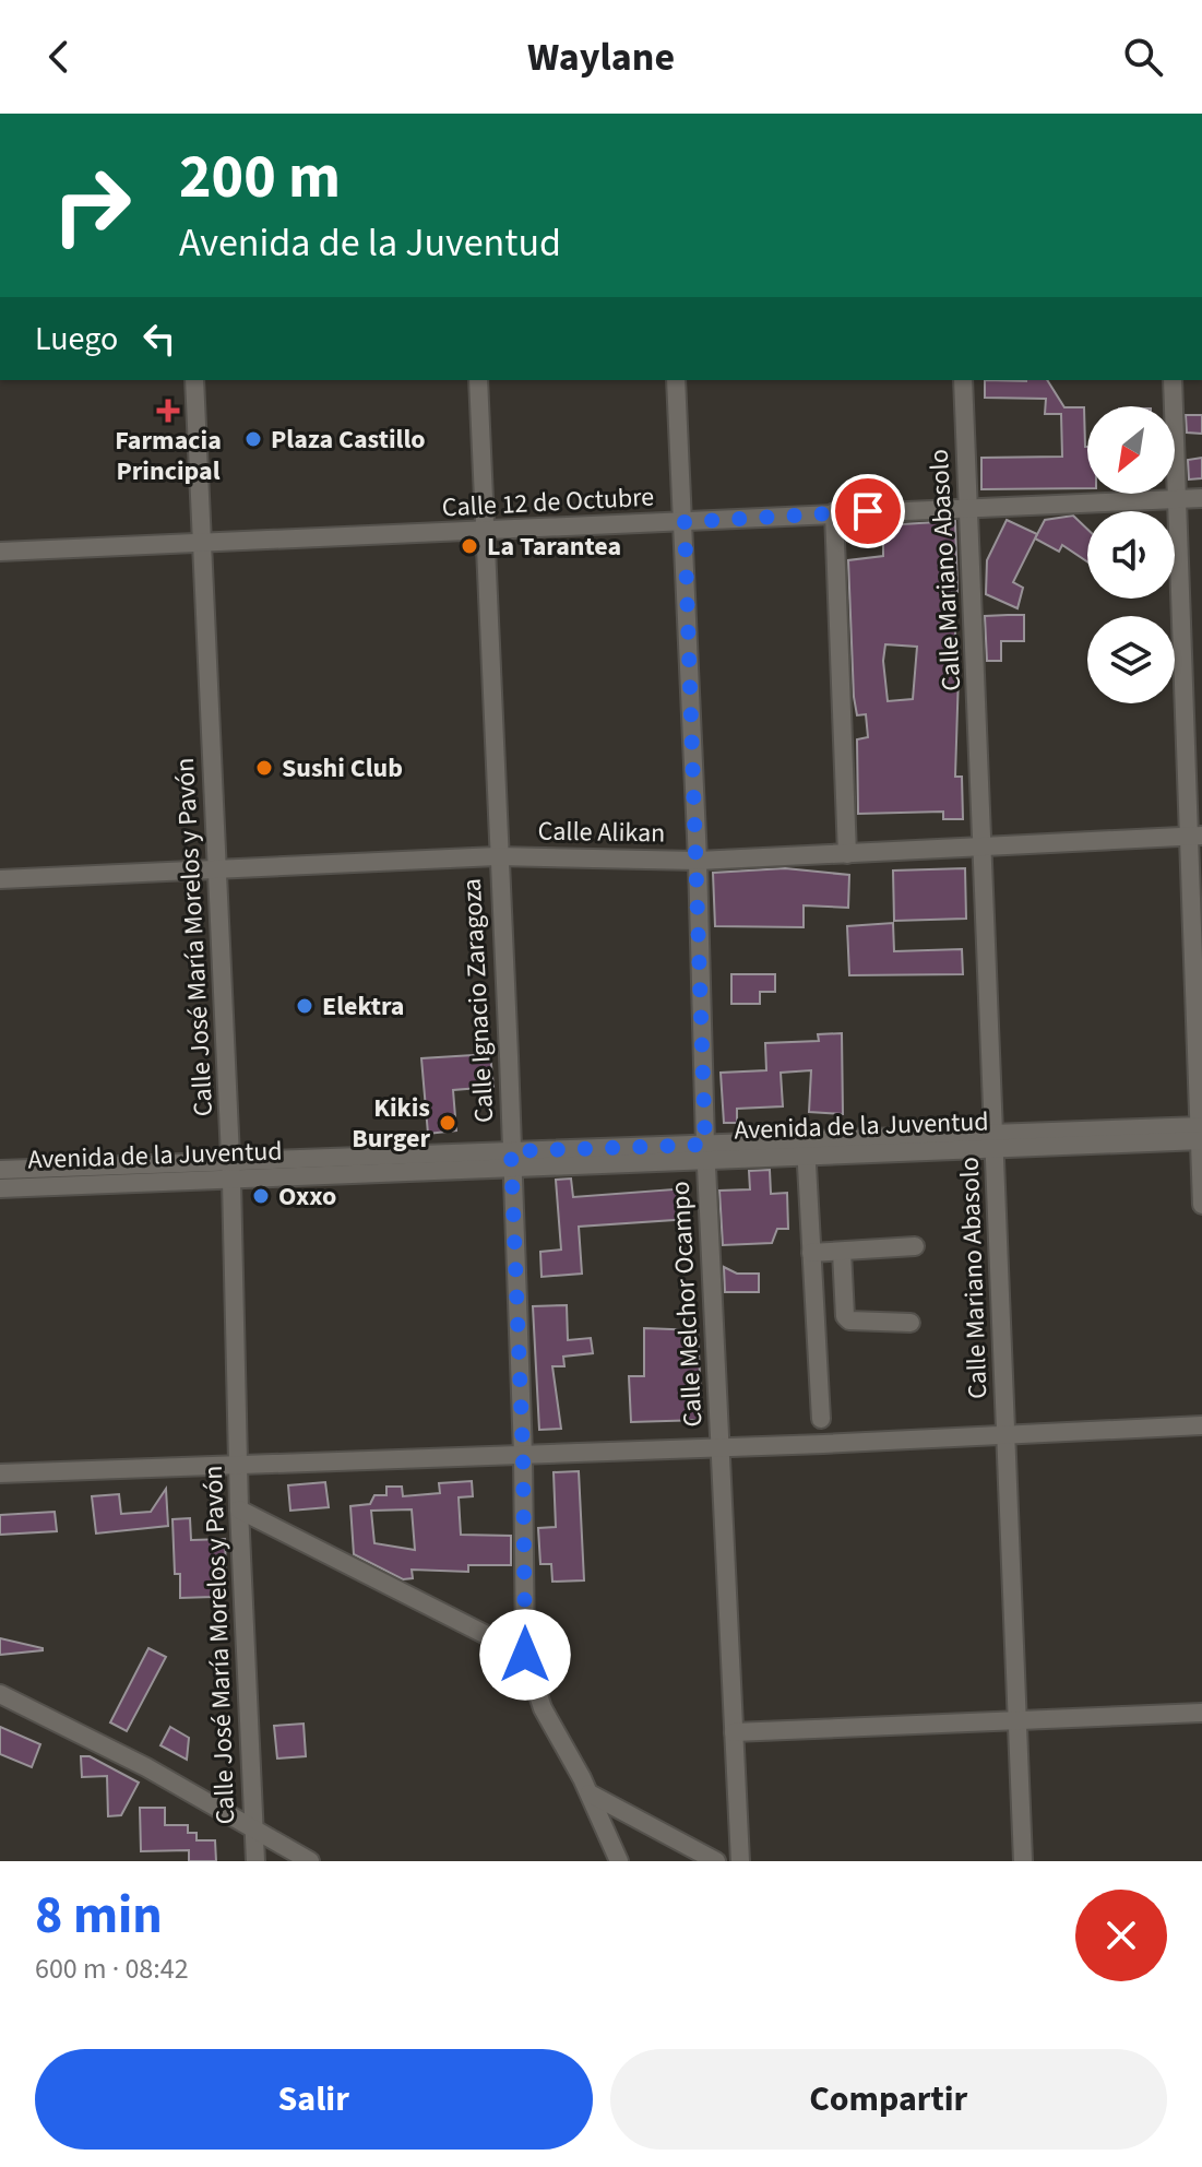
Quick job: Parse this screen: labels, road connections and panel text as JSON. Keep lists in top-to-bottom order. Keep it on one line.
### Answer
{"streets":{"street":["Calle 12 de Octubre","Calle Mariano Abasolo","Calle Alikan","Calle José María Morelos y Pavón","Calle Ignacio Zaragoza","Avenida de la Juventud","Calle Melchor Ocampo"]},"crossings":[["Calle 12 de Octubre","Calle Mariano Abasolo"],["Calle 12 de Octubre","Calle José María Morelos y Pavón"],["Calle 12 de Octubre","Calle Ignacio Zaragoza"],["Calle 12 de Octubre","Calle Melchor Ocampo"],["Calle Mariano Abasolo","Calle Alikan"],["Calle Mariano Abasolo","Avenida de la Juventud"],["Calle Alikan","Calle José María Morelos y Pavón"],["Calle Alikan","Calle Ignacio Zaragoza"],["Calle Alikan","Calle Melchor Ocampo"],["Calle José María Morelos y Pavón","Avenida de la Juventud"],["Calle Ignacio Zaragoza","Avenida de la Juventud"],["Avenida de la Juventud","Calle Melchor Ocampo"]],"places":{"health":["Farmacia Principal"],"other":["Plaza Castillo","La Tarantea","Sushi Club","Elektra","Kikis Burger","Oxxo"]},"north":"bottom left","page":{"header":"Waylane","turn":["200 m","Avenida de la Juventud"],"then":"Luego","heading":["8 min","600 m · 08:42"],"buttons":["Salir","Compartir"]}}
